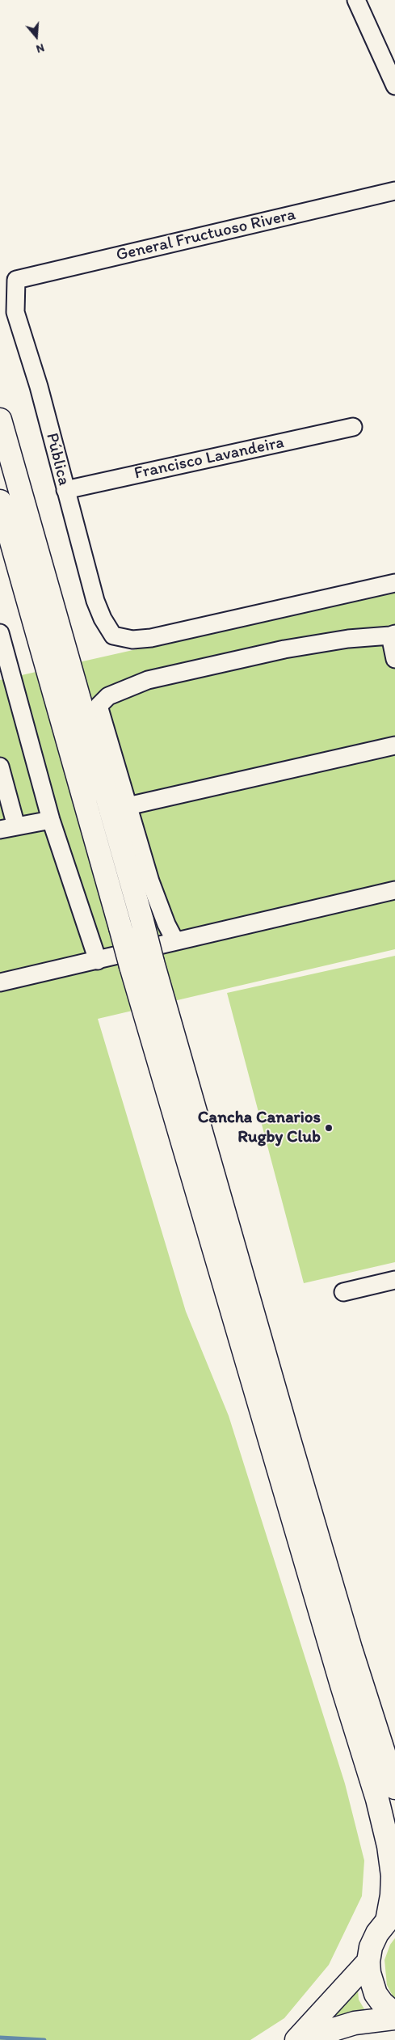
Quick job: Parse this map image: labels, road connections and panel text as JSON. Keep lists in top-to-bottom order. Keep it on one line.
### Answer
{"streets":{"street":["General Fructuoso Rivera","Francisco Lavandeira","Pública"]},"crossings":[["General Fructuoso Rivera","Pública"],["Francisco Lavandeira","Pública"]],"places":["Cancha Canarios Rugby Club"],"north":"bottom"}
